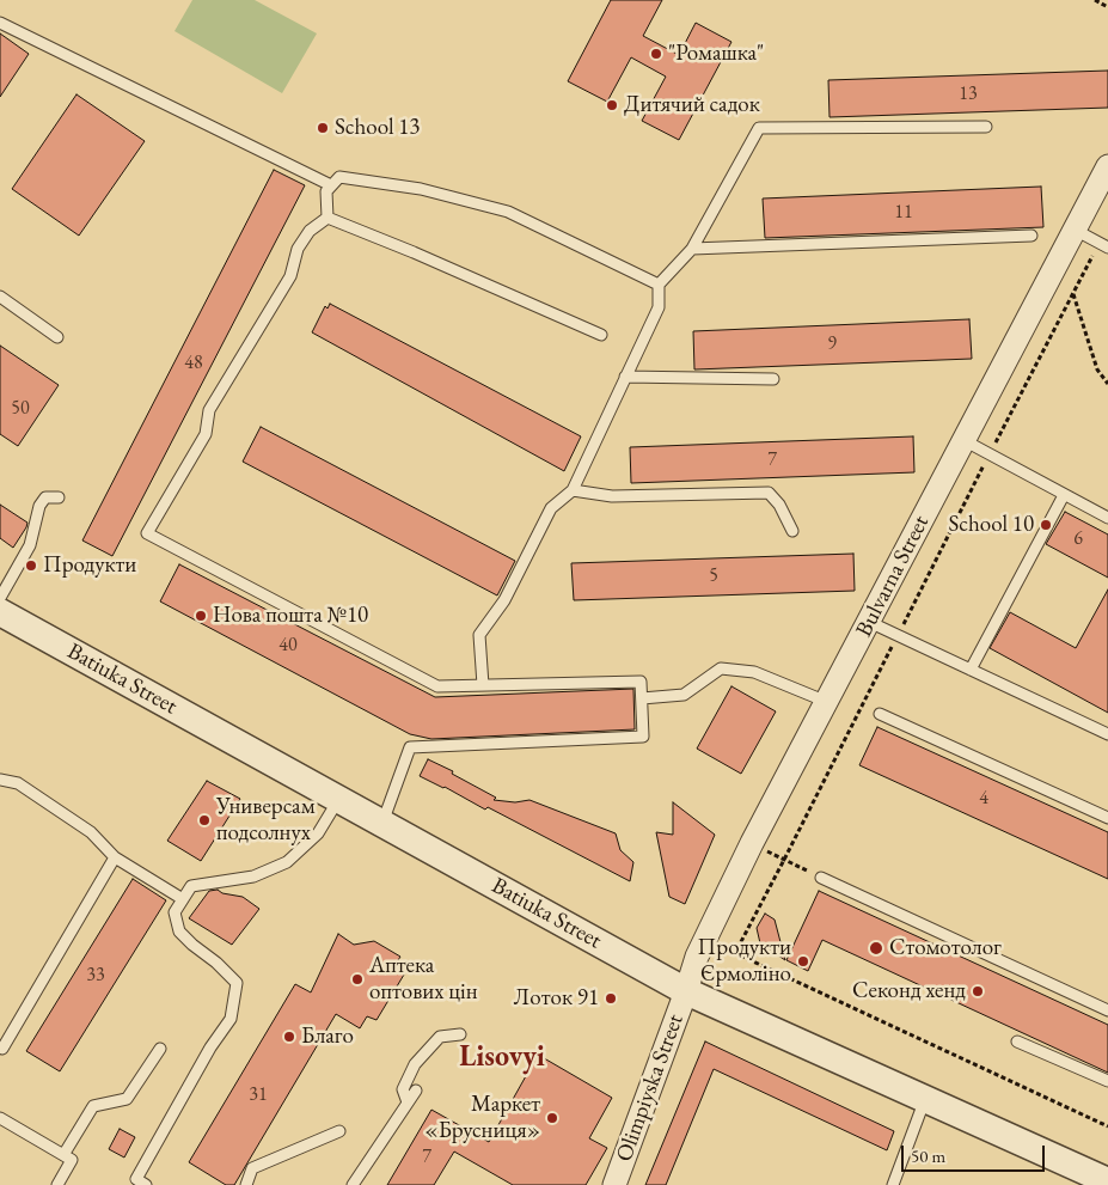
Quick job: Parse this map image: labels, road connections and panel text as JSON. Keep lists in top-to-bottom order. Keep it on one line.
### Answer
{"streets":{"street":["Bulvarna Street","Batiuka Street","Olimpiyska Street"]},"crossings":[["Bulvarna Street","Batiuka Street"],["Bulvarna Street","Olimpiyska Street"],["Batiuka Street","Olimpiyska Street"]],"districts":["Lisovyi"],"places":["\"Ромашка\"","Дитячий садок","School 13","School 10","Продукти","Нова пошта №10","Универсам подсолнух","Стомотолог","Продукти Єрмоліно","Аптека оптових цін","Секонд хенд","Лоток 91","Благо","Маркет «Брусниця»"],"house_numbers":["13","11","9","48","50","7","6","5","40","4","33","31","7"],"scale_bar":"50 m"}
